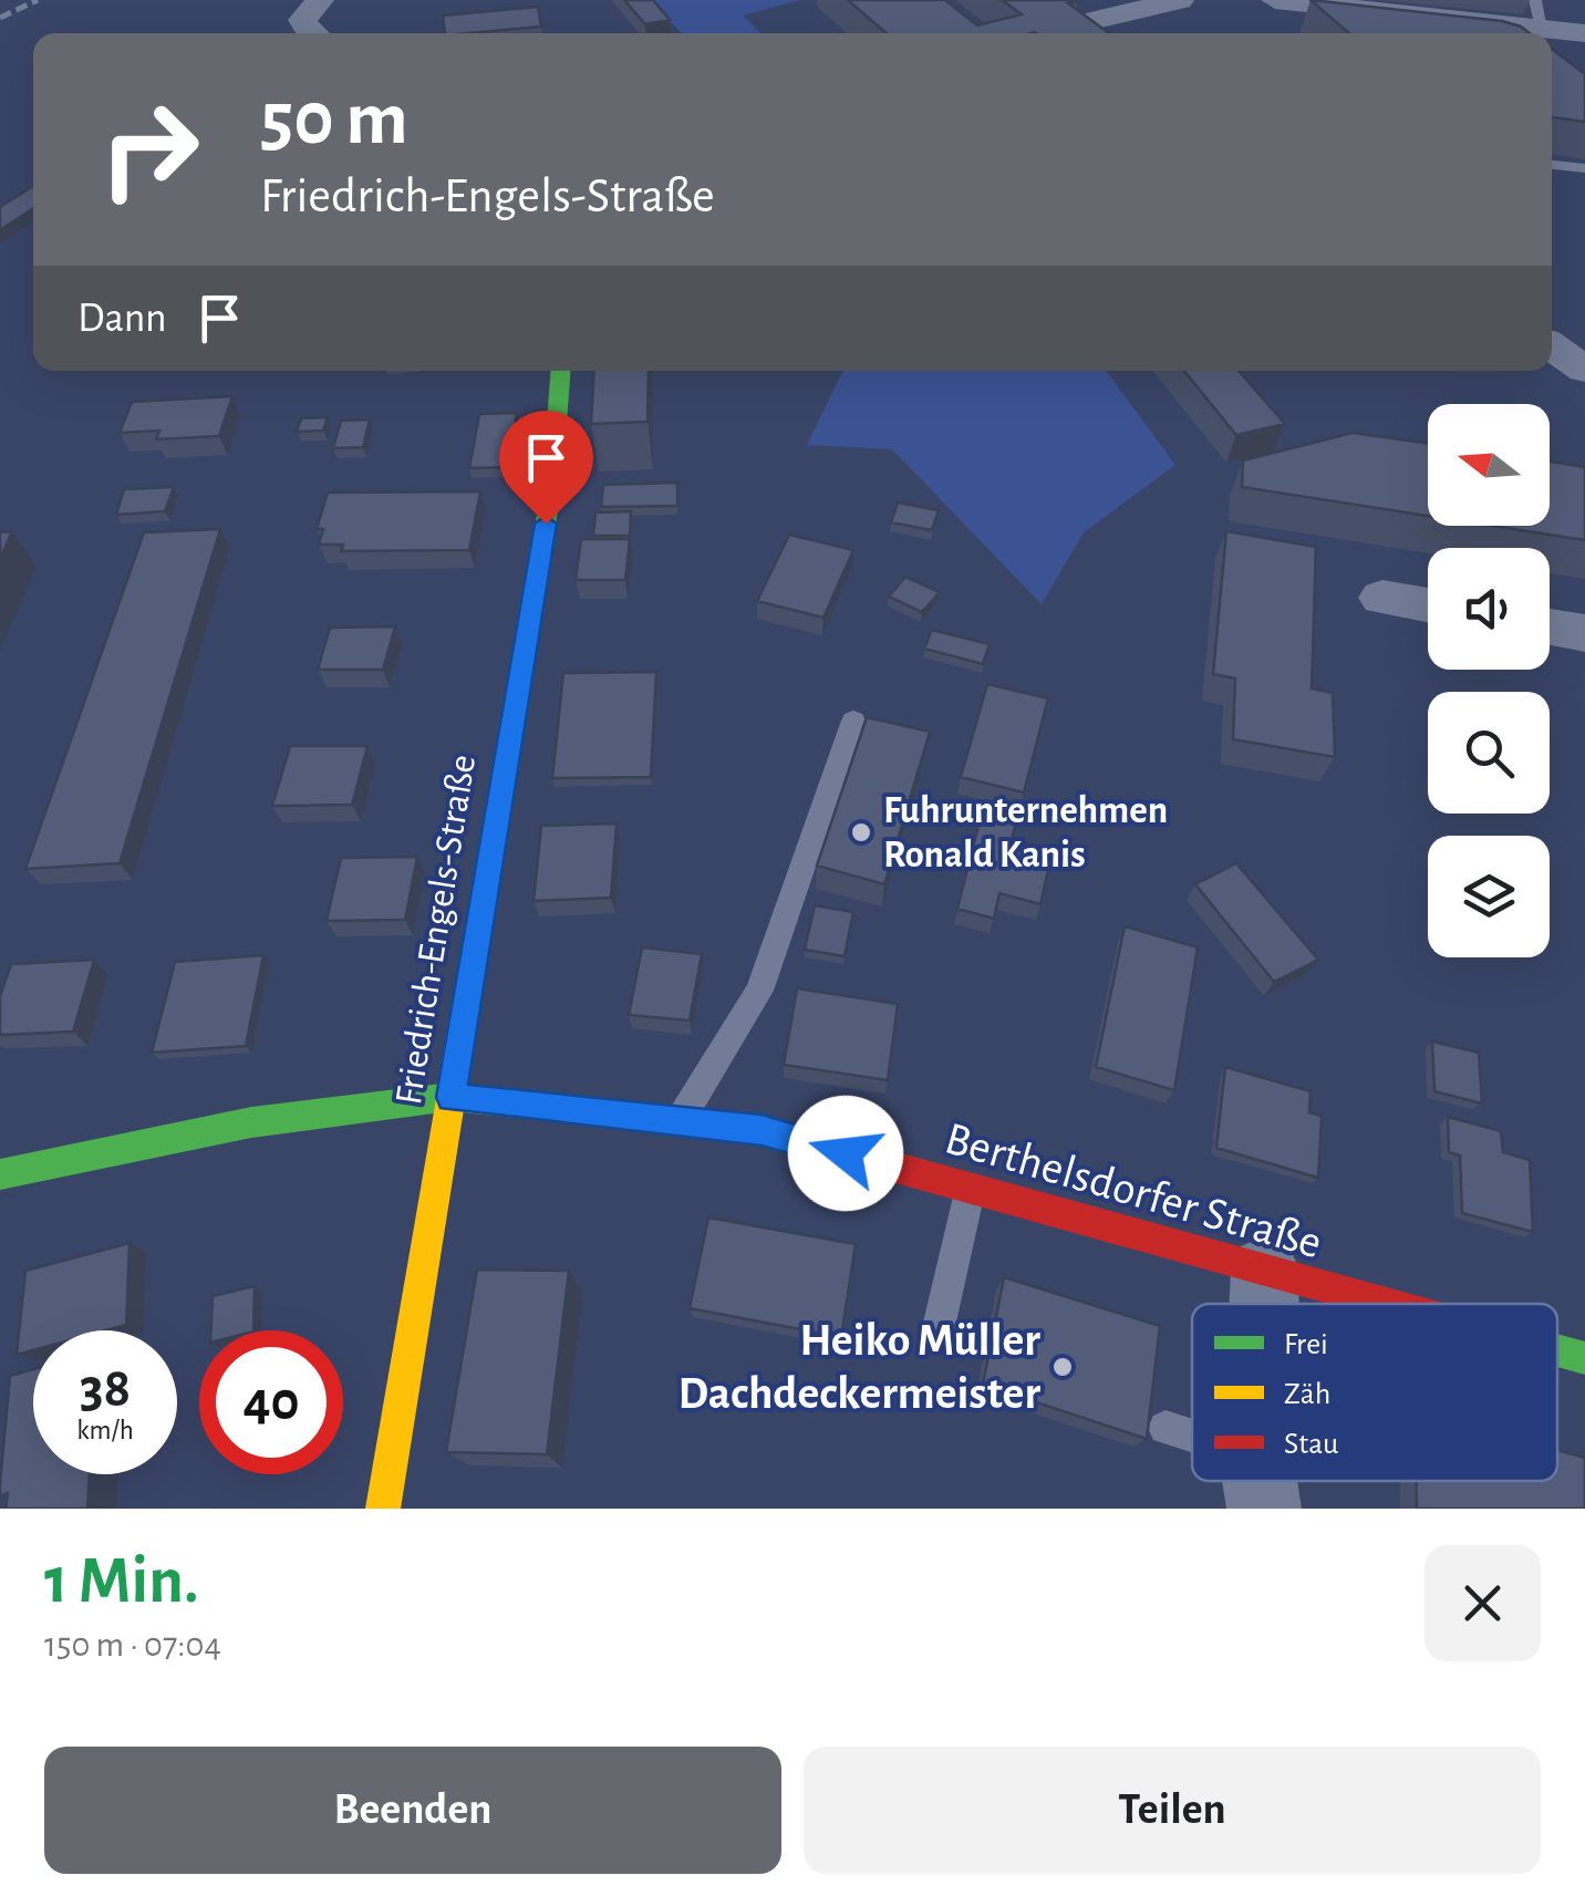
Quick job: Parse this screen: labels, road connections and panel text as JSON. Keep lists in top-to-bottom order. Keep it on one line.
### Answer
{"streets":{"street":["Friedrich-Engels-Straße","Berthelsdorfer Straße"]},"crossings":[["Friedrich-Engels-Straße","Berthelsdorfer Straße"]],"places":["Fuhrunternehmen Ronald Kanis","Heiko Müller Dachdeckermeister"],"legend":["Frei","Zäh","Stau"],"north":"left","page":{"turn":["50 m","Friedrich-Engels-Straße"],"then":"Dann","speed":"38 km/h","limit":"40","heading":["1 Min.","150 m · 07:04"],"buttons":["Beenden","Teilen"]}}
